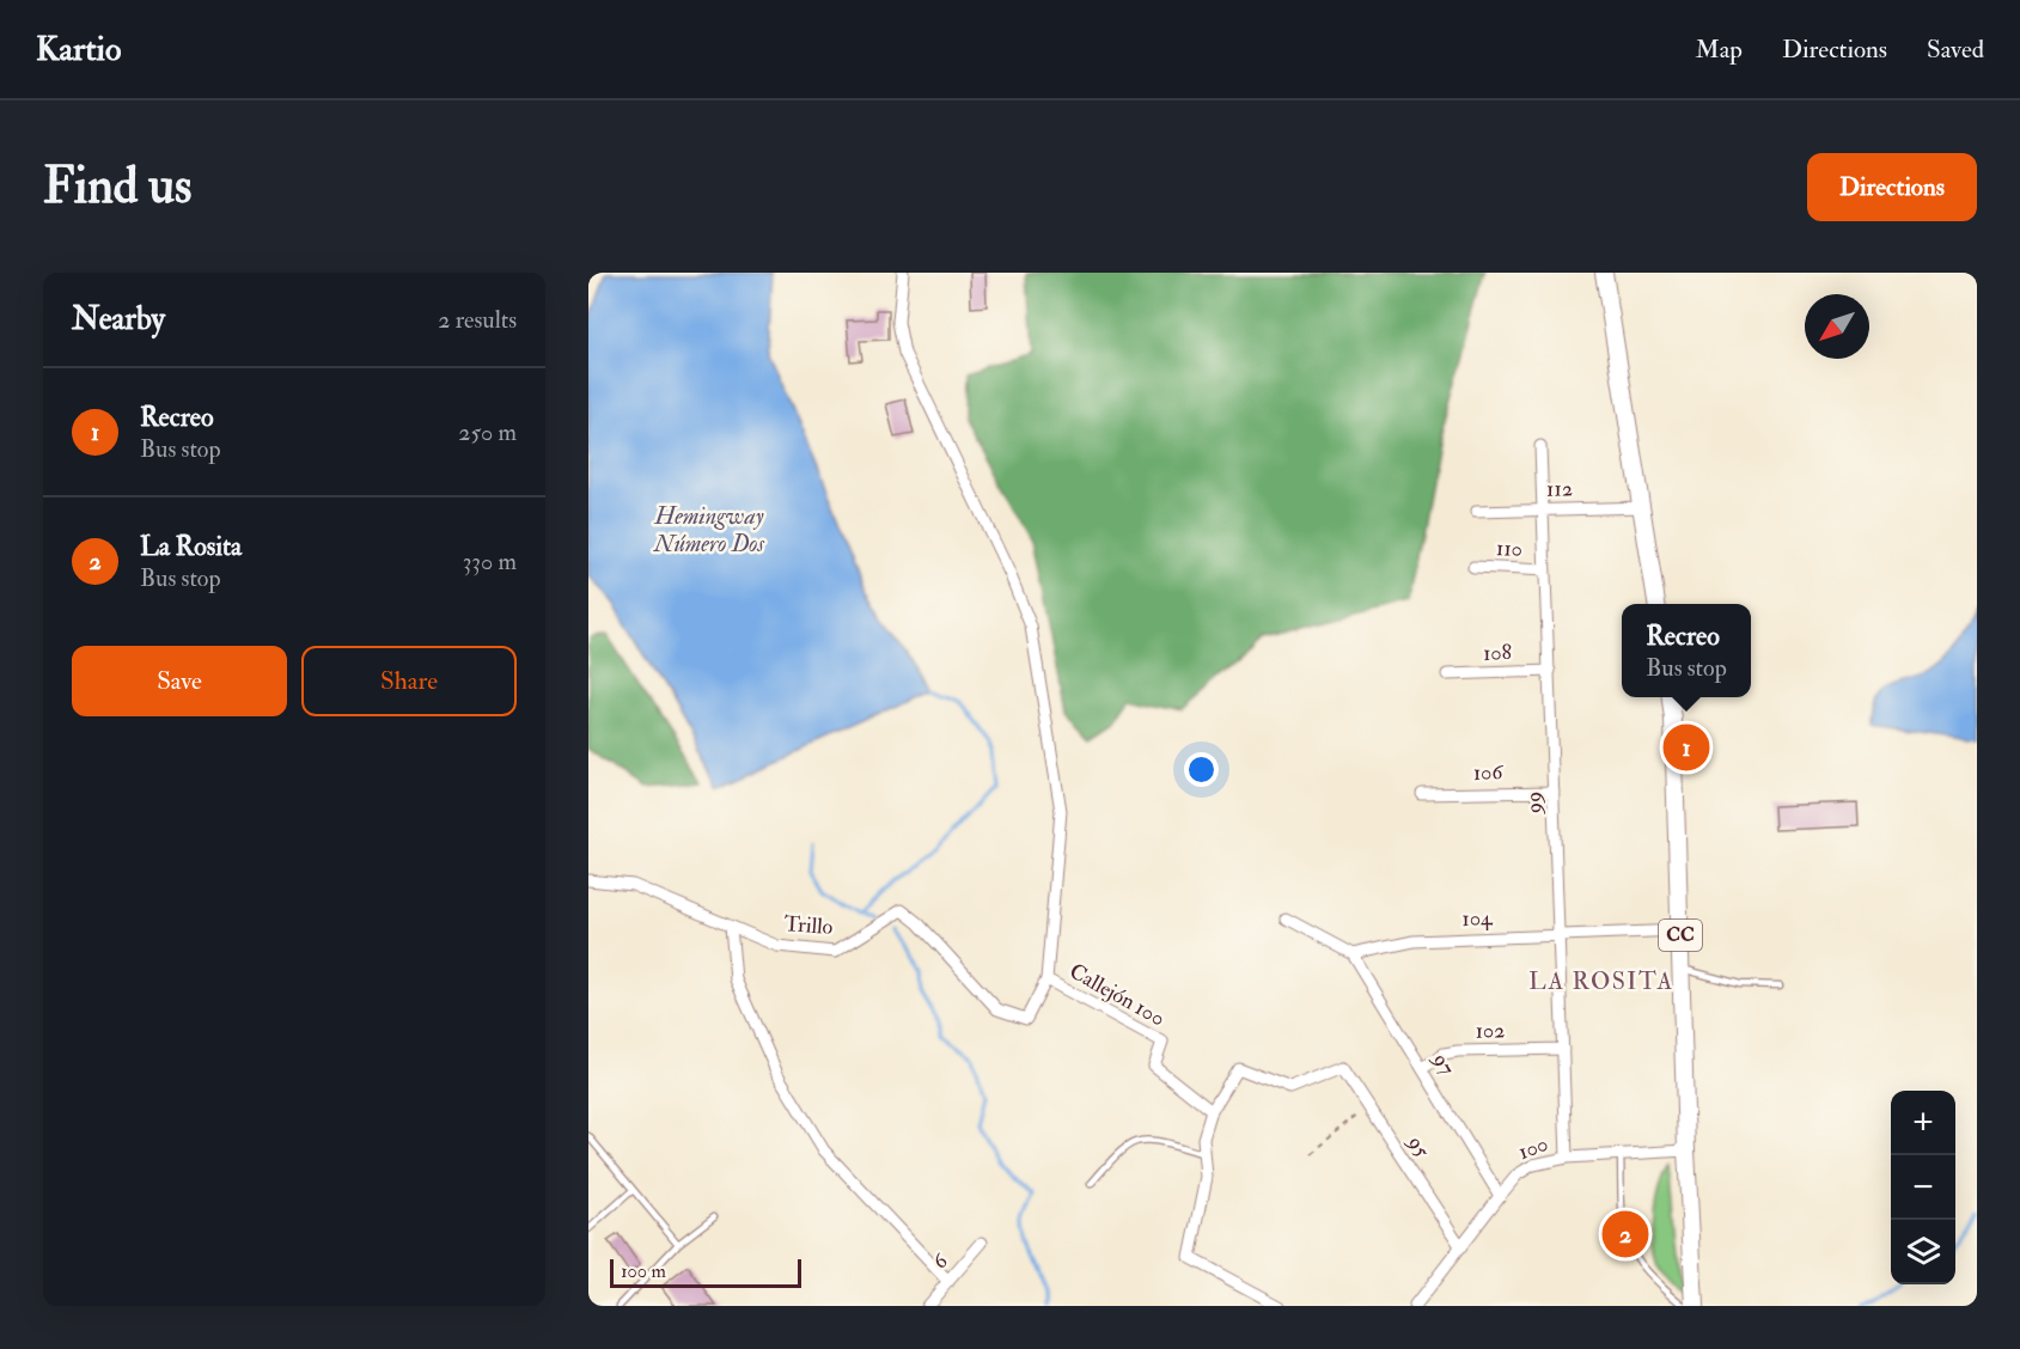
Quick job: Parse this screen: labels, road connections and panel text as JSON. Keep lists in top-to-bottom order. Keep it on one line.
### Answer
{"streets":{"main road":["CC"],"street":["112","110","108","106","99","104","Trillo","Callejón 100","102","97","95","100","6"]},"crossings":[["112","99"],["110","99"],["108","99"],["106","99"],["99","104"],["99","102"],["99","100"],["104","CC"],["104","97"],["Trillo","Callejón 100"],["CC","100"],["Callejón 100","95"],["102","97"],["97","100"],["95","100"]],"districts":["LA ROSITA"],"water":["Hemingway Número Dos"],"scale_bar":"100 m","north":"bottom left","page":{"header":"Kartio","nav":["Map","Directions","Saved"],"buttons":["Directions",["Save","Share"]],"title":"Find us","heading":["Nearby","2 results"],"list":[{"mark":"1","name":"Recreo","note":"Bus stop","value":"250 m"},{"mark":"2","name":"La Rosita","note":"Bus stop","value":"330 m"}],"popup":["Recreo","Bus stop"],"pins":["1","2"],"map_buttons":["+","−"],"scale":"100 m"}}
